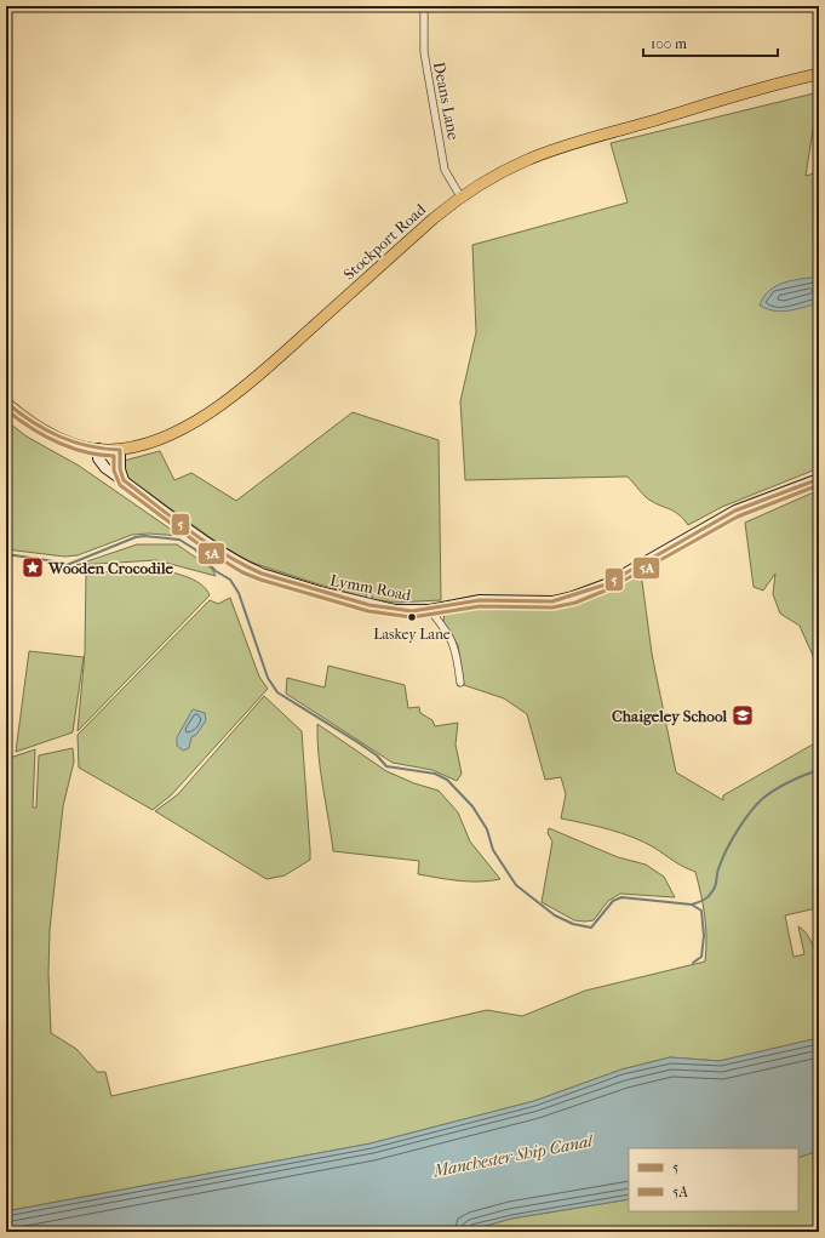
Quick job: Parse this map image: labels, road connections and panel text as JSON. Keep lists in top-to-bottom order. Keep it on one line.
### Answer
{"streets":{"main road":["Stockport Road","Lymm Road"],"street":["Deans Lane"]},"crossings":[["Deans Lane","Stockport Road"],["Stockport Road","Lymm Road"]],"water":["Manchester Ship Canal"],"places":{"place":["Wooden Crocodile"],"other":["Laskey Lane"],"school or university":["Chaigeley School"]},"lines":["transit line 5","transit line 5A"],"legend":["5","5A"],"scale_bar":"100 m"}
